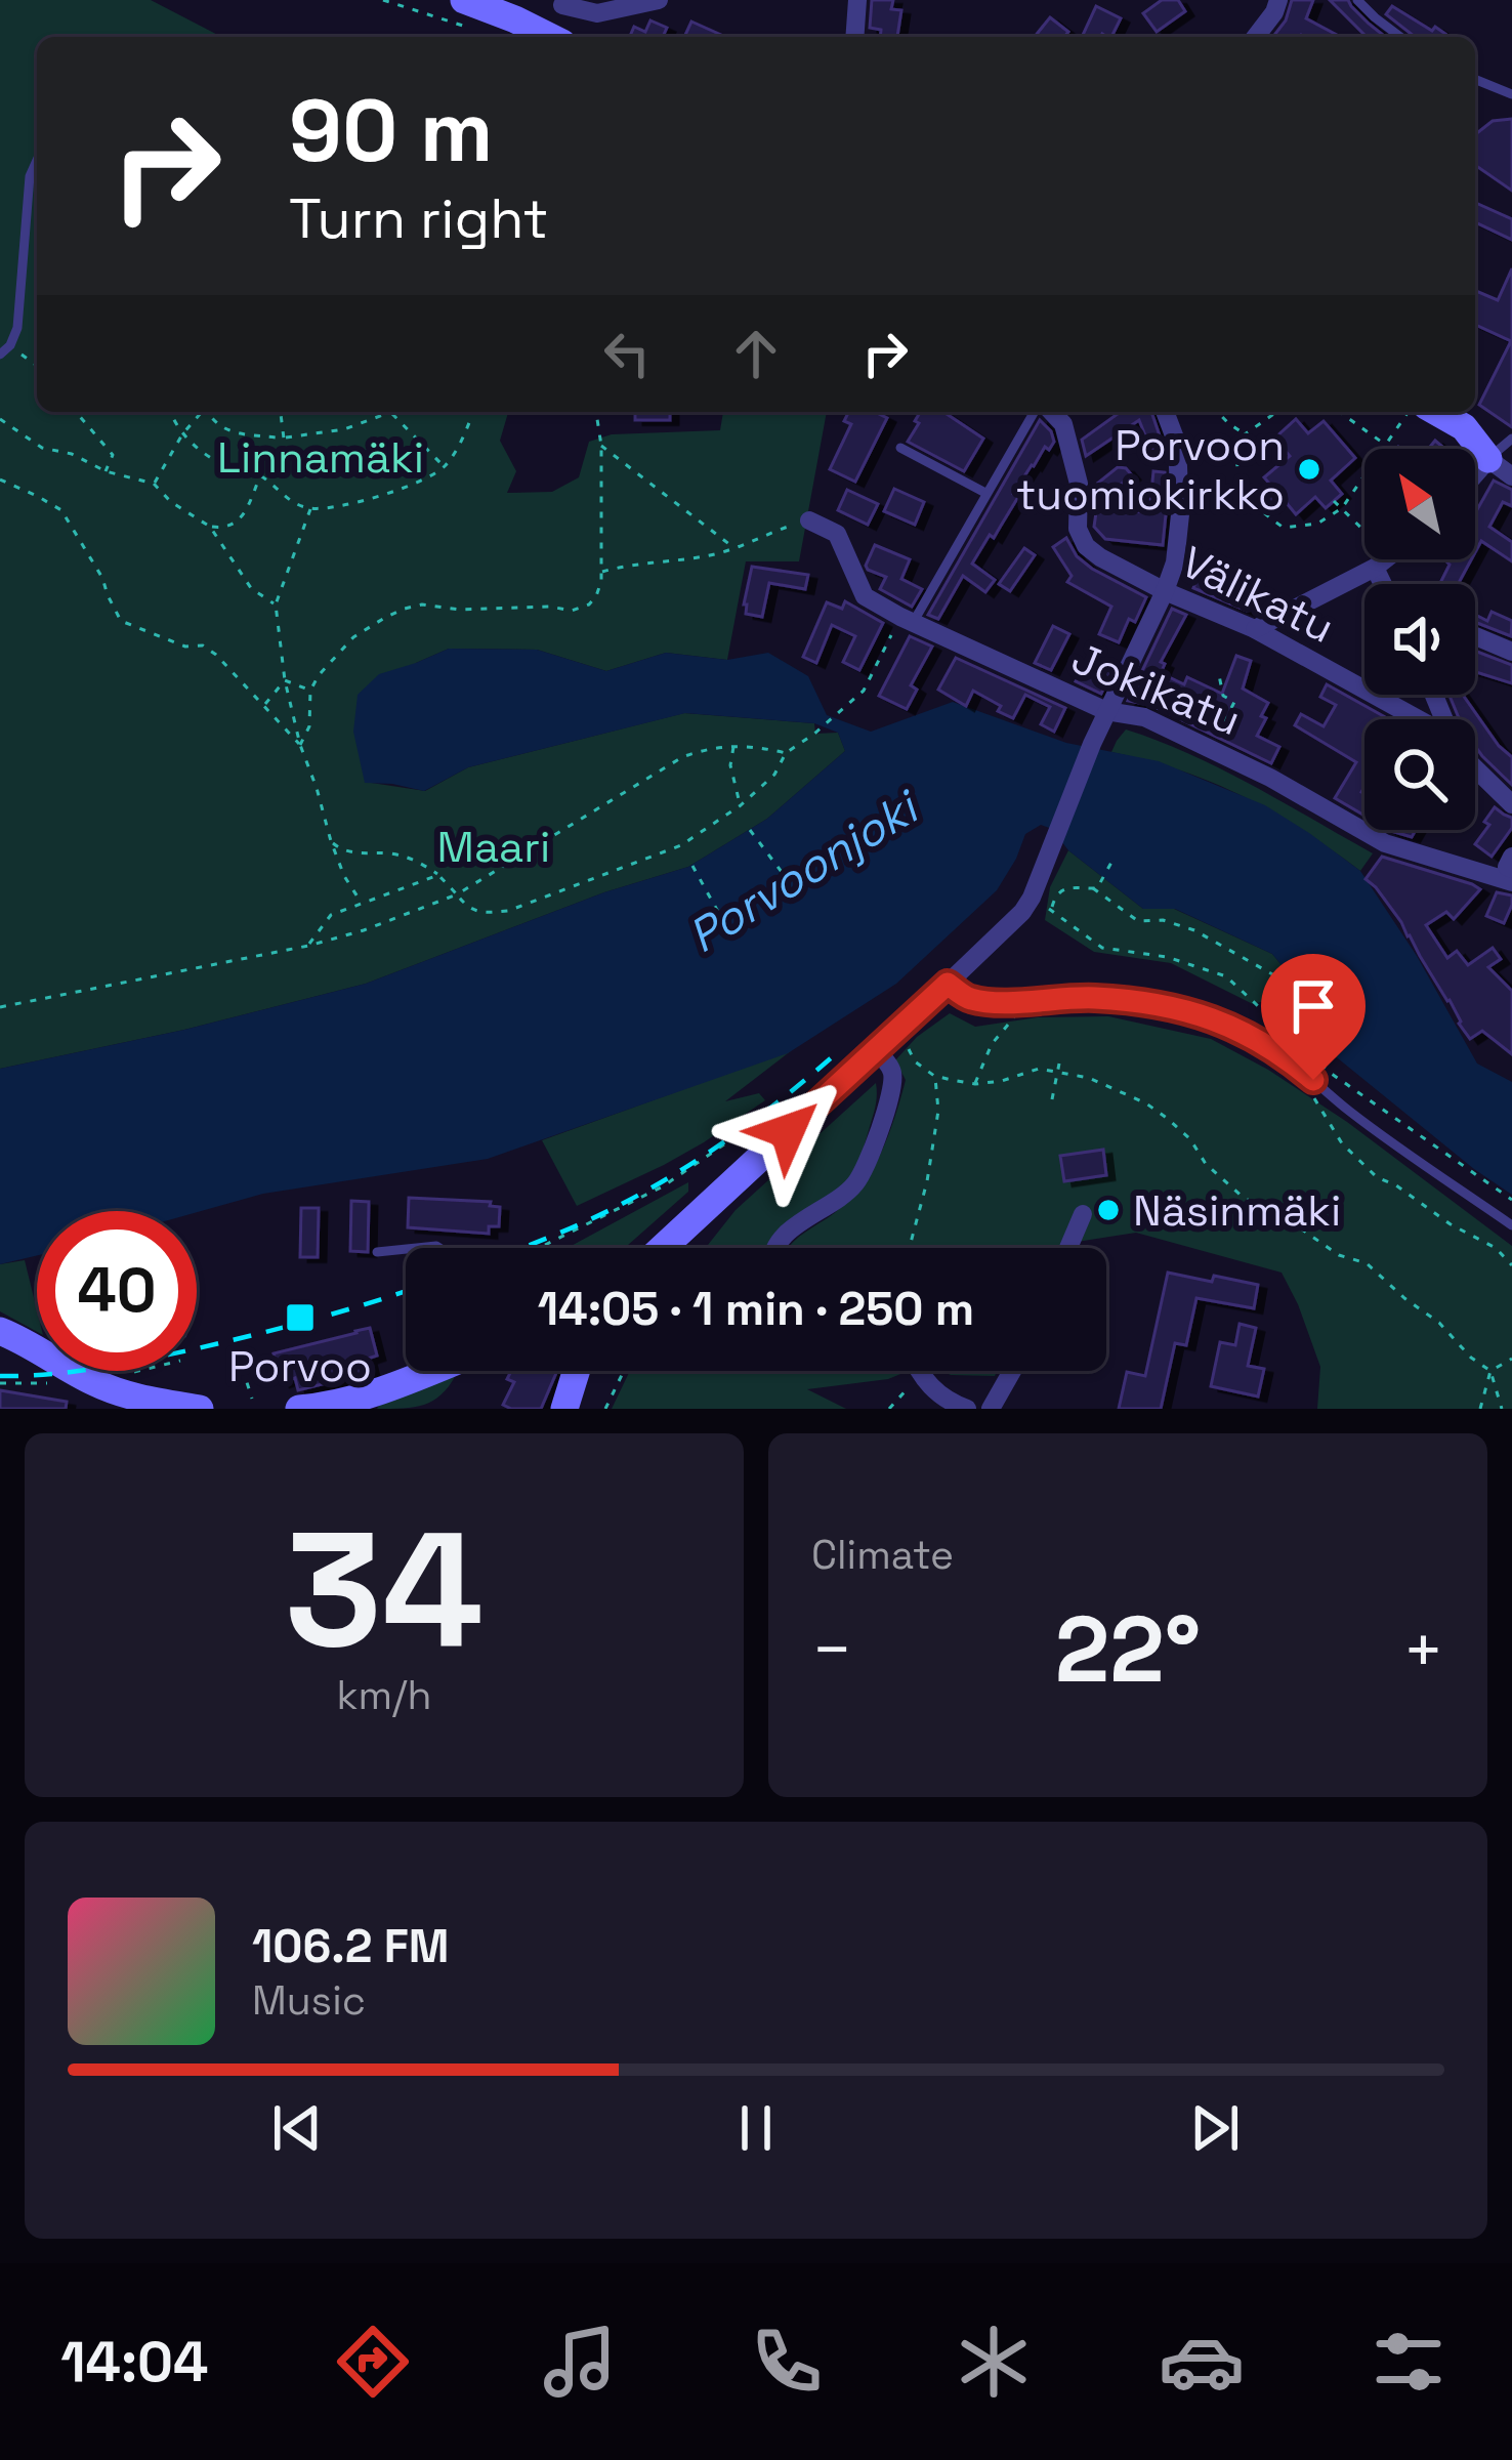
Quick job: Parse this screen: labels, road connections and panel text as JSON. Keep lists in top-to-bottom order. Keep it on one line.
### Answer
{"streets":{"street":["Välikatu","Jokikatu"]},"water":["Porvoonjoki"],"parks":["Linnamäki","Maari"],"places":{"other":["Porvoon tuomiokirkko","Näsinmäki"],"transit":["Porvoo"]},"north":"top left","page":{"turn":["90 m","Turn right"],"limit":"40","trip":"14:05 · 1 min · 250 m","tile":[["34","km/h"],"Climate"],"heat":["−","22°","+"],"song":["106.2 FM","Music"],"tabs":"14:04"}}
